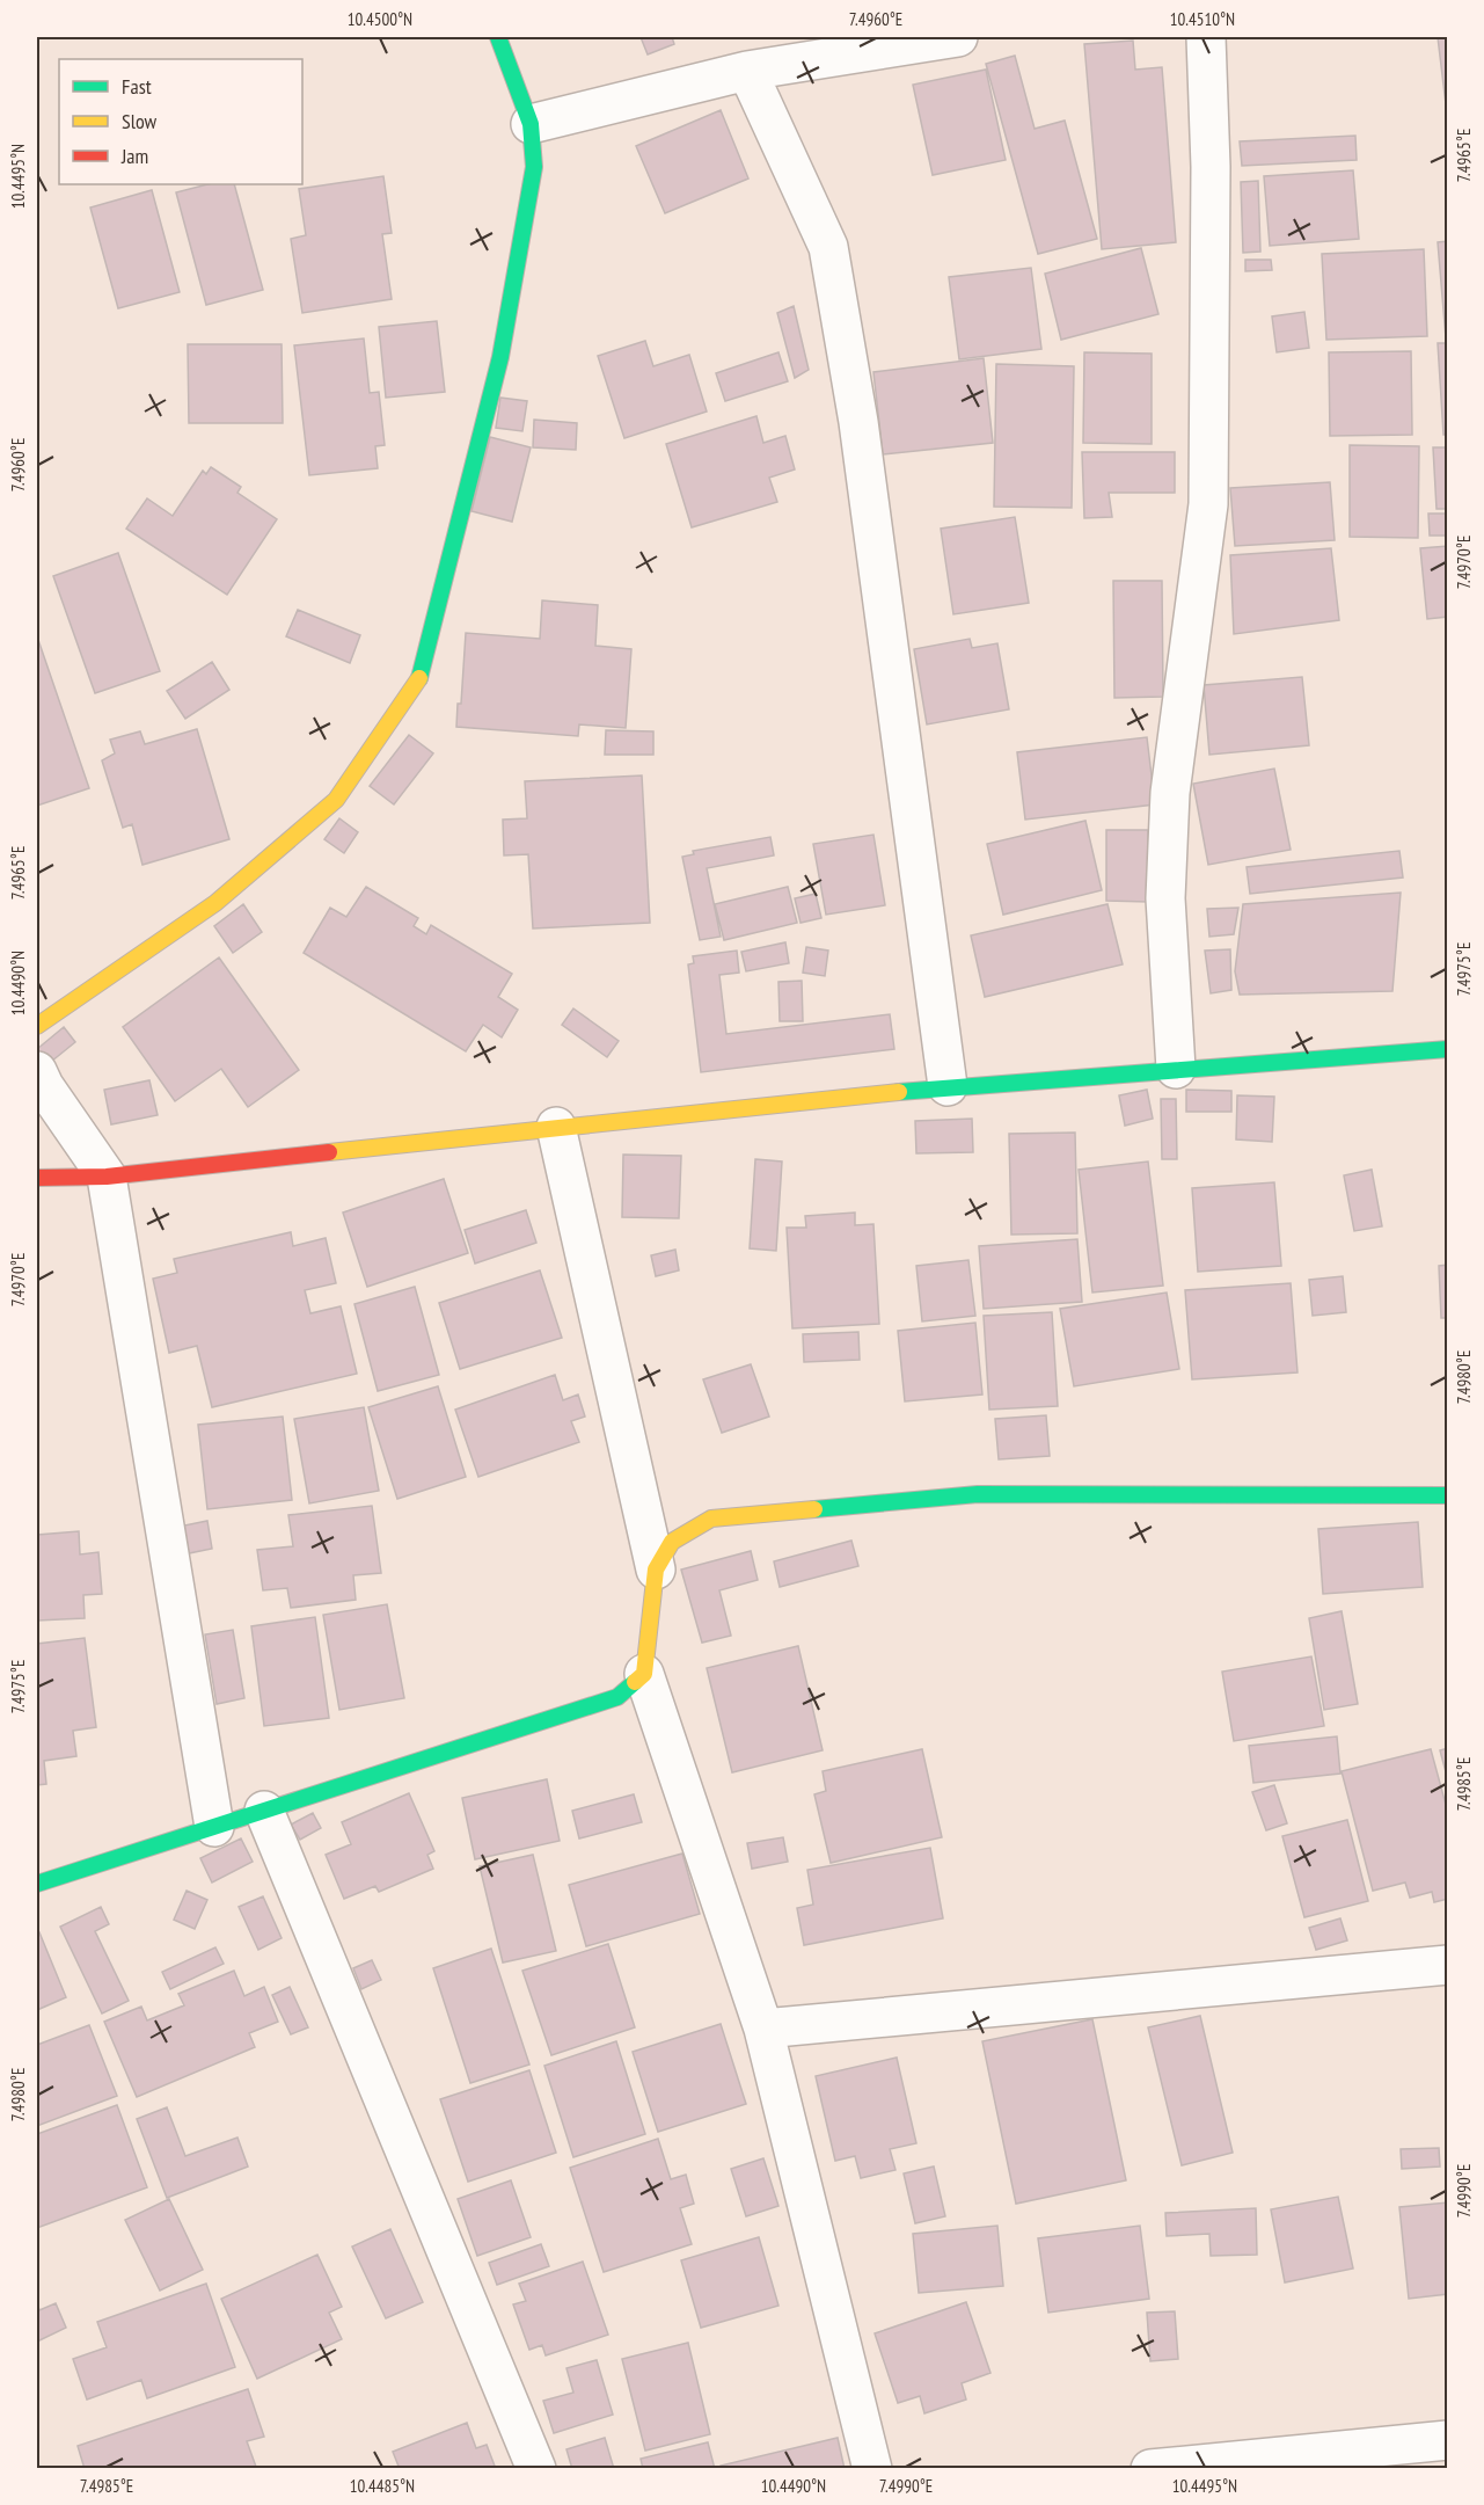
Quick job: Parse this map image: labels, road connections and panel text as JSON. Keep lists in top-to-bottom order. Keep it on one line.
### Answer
{"legend":["Fast","Slow","Jam"],"coordinates":["10.4500°N","7.4960°E","10.4510°N","7.4965°E","10.4495°N","7.4970°E","7.4975°E","10.4490°N","7.4980°E","7.4985°E","7.4990°E","10.4485°N"]}
